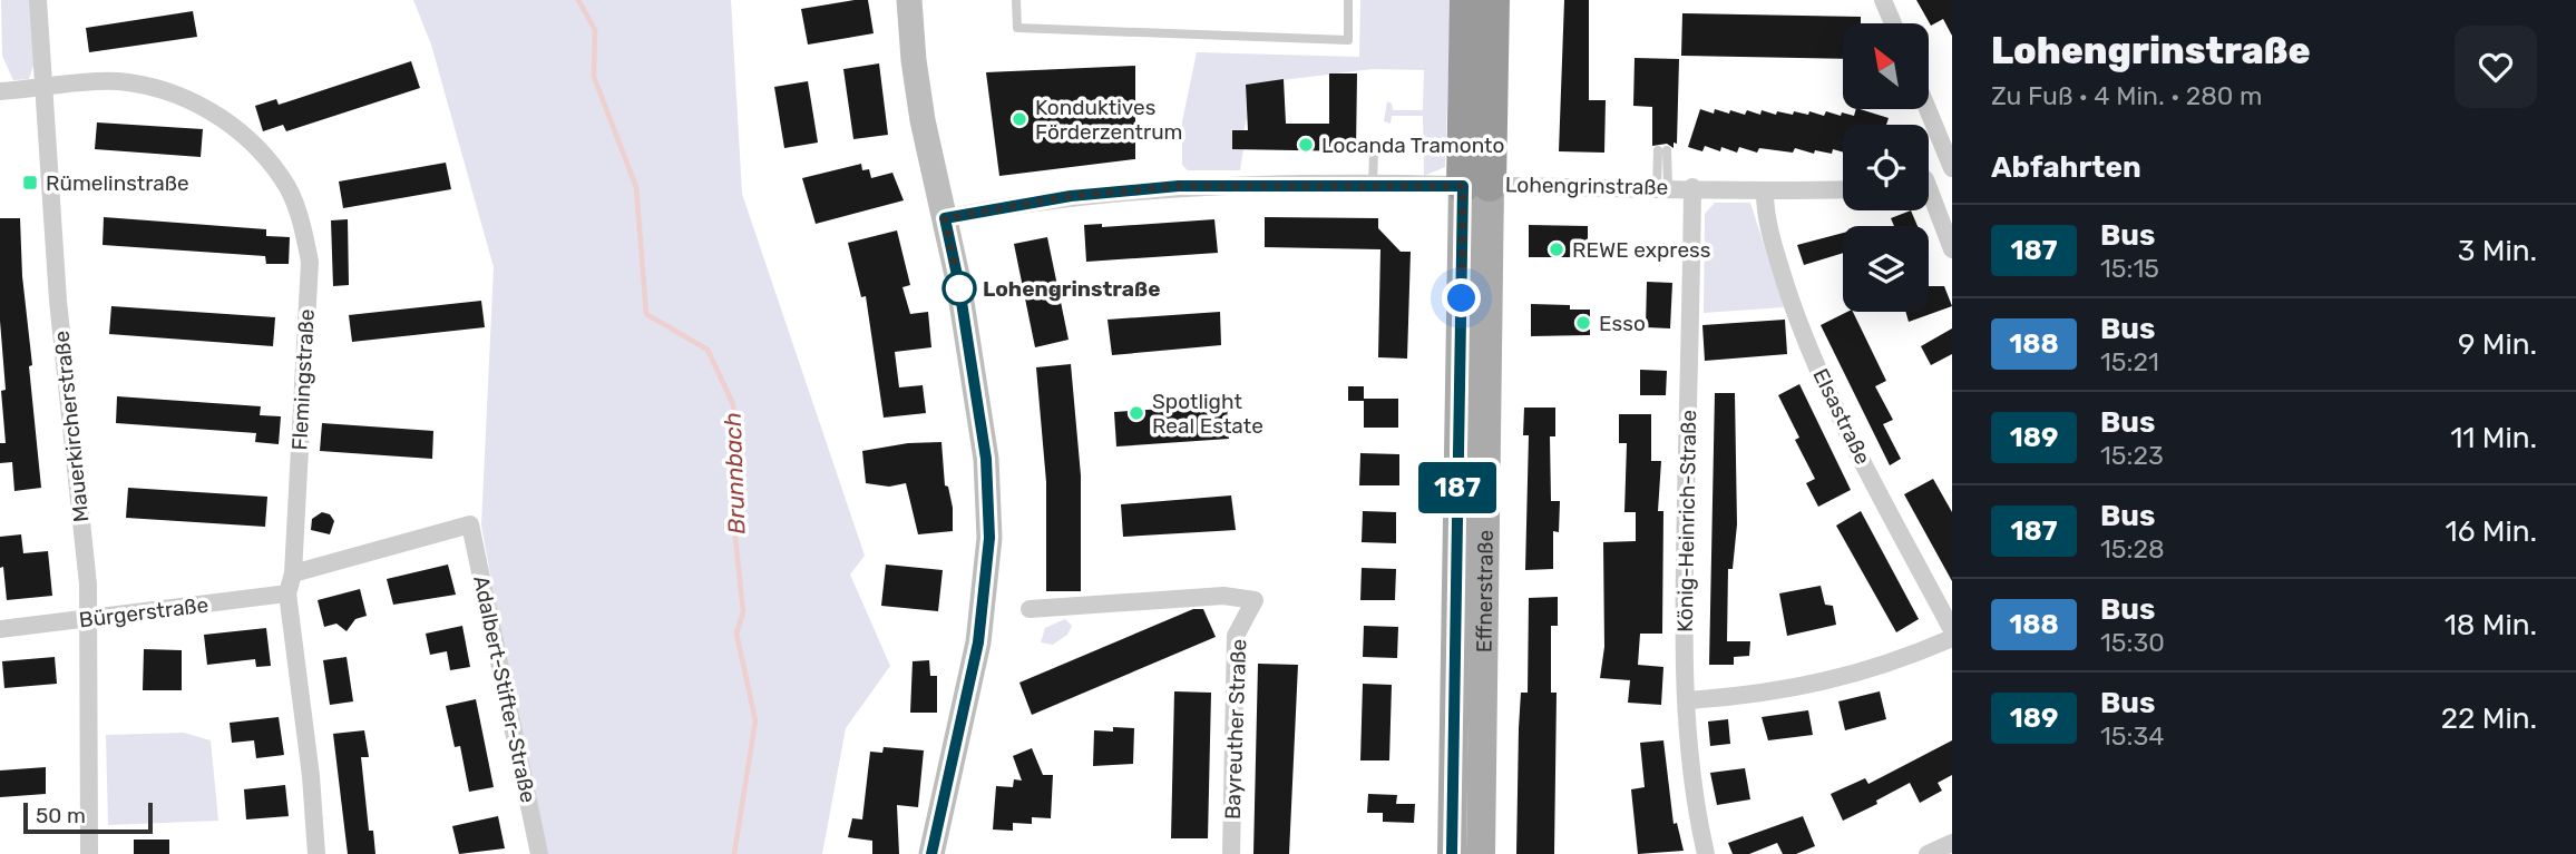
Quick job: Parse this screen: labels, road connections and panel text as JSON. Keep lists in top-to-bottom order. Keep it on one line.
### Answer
{"streets":{"highway":["Effnerstraße"],"street":["Lohengrinstraße","Flemingstraße","Elsastraße","Mauerkircherstraße","König-Heinrich-Straße","Bürgerstraße","Adalbert-Stifter-Straße","Bayreuther Straße"]},"crossings":[["Lohengrinstraße","Elsastraße"],["Lohengrinstraße","König-Heinrich-Straße"],["Lohengrinstraße","Effnerstraße"],["Flemingstraße","Mauerkircherstraße"],["Flemingstraße","Bürgerstraße"],["Flemingstraße","Adalbert-Stifter-Straße"],["Mauerkircherstraße","Bürgerstraße"]],"water":["Brunnbach"],"places":{"other":["Konduktives Förderzentrum","Locanda Tramonto","REWE express","Lohengrinstraße","Esso","Spotlight Real Estate"],"transit":["Rümelinstraße"]},"lines":["bus line 187"],"scale_bar":"50 m","north":"top left","page":{"on_map":"187","heading":[["Lohengrinstraße","Zu Fuß · 4 Min. · 280 m"],"Abfahrten"],"list":[{"mark":"187","name":"Bus","note":"15:15","value":"3 Min."},{"mark":"188","name":"Bus","note":"15:21","value":"9 Min."},{"mark":"189","name":"Bus","note":"15:23","value":"11 Min."},{"mark":"187","name":"Bus","note":"15:28","value":"16 Min."},{"mark":"188","name":"Bus","note":"15:30","value":"18 Min."},{"mark":"189","name":"Bus","note":"15:34","value":"22 Min."}],"scale":"50 m"}}
